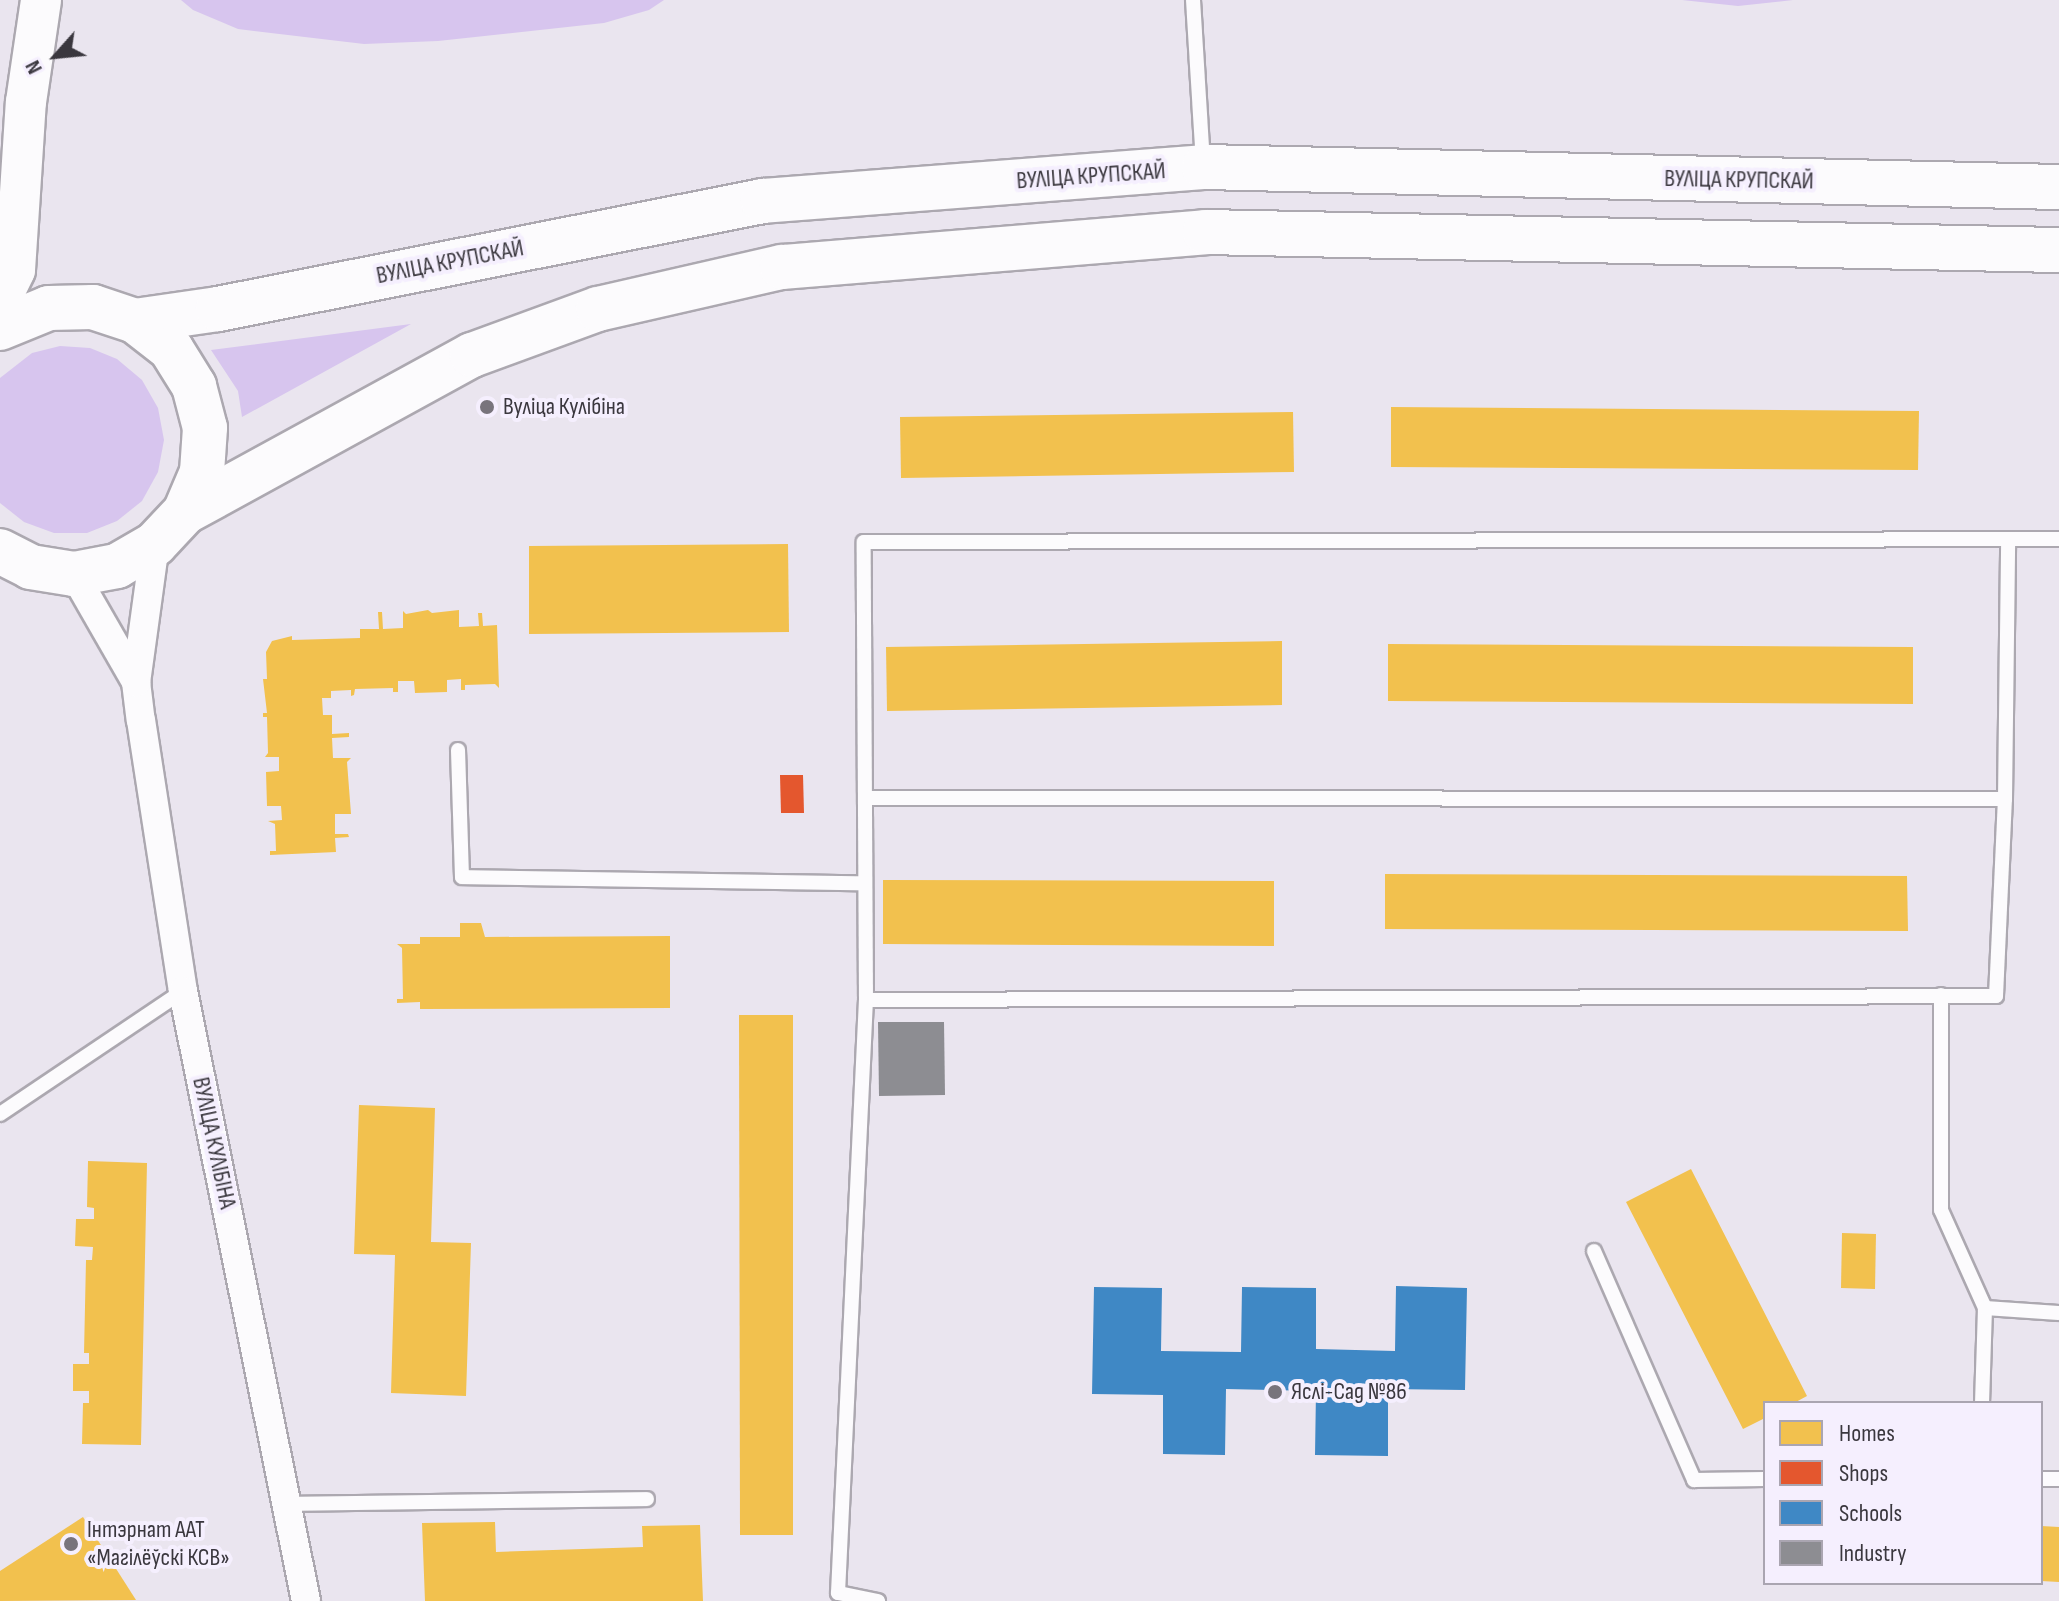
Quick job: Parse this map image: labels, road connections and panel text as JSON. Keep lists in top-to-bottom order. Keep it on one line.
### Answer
{"streets":{"main road":["ВУЛІЦА КРУПСКАЙ"],"street":["ВУЛІЦА КУЛІБІНА"]},"places":["Вуліца Кулібіна","Яслі-Сад №86","Інтэрнат ААТ «Магілёўскі КСВ»"],"legend":["Homes","Shops","Schools","Industry"],"north":"bottom left"}
